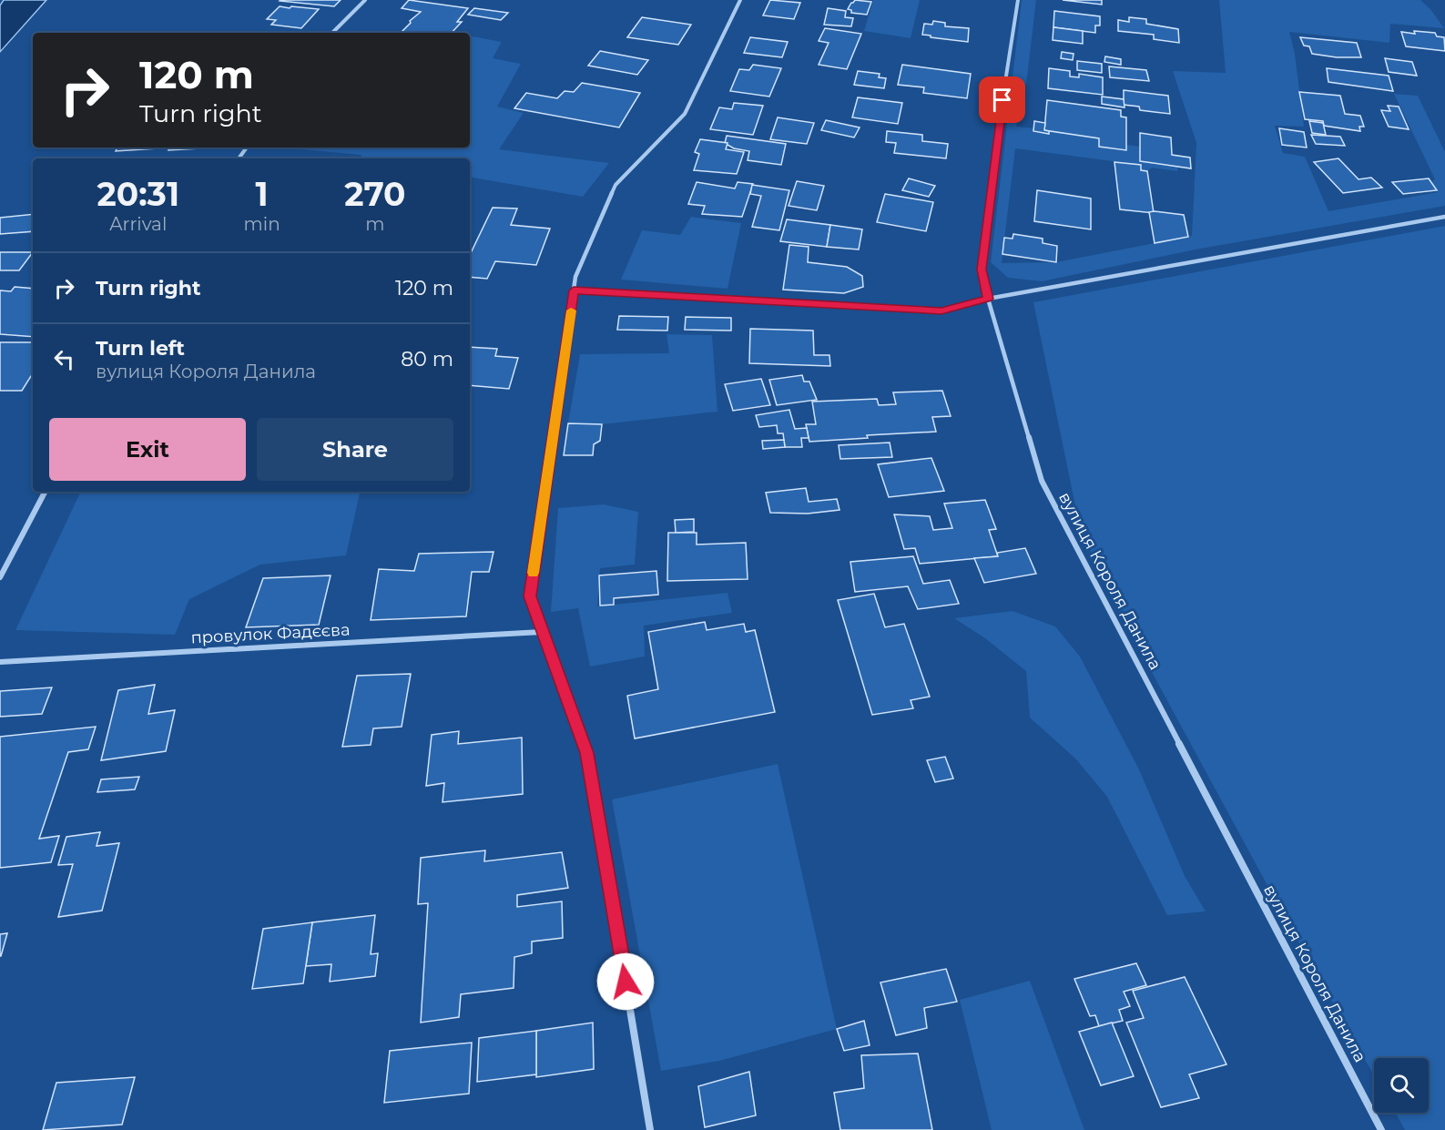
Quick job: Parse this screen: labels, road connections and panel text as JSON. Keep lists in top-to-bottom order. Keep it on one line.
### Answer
{"streets":{"street":["вулиця Короля Данила","провулок Фадєєва"]},"page":{"turn":["120 m","Turn right"],"eta":["20:31","Arrival","1","min","270","m"],"list":[{"name":"Turn right","value":"120 m"},{"name":"Turn left","note":"вулиця Короля Данила","value":"80 m"}],"buttons":["Exit","Share"]}}
